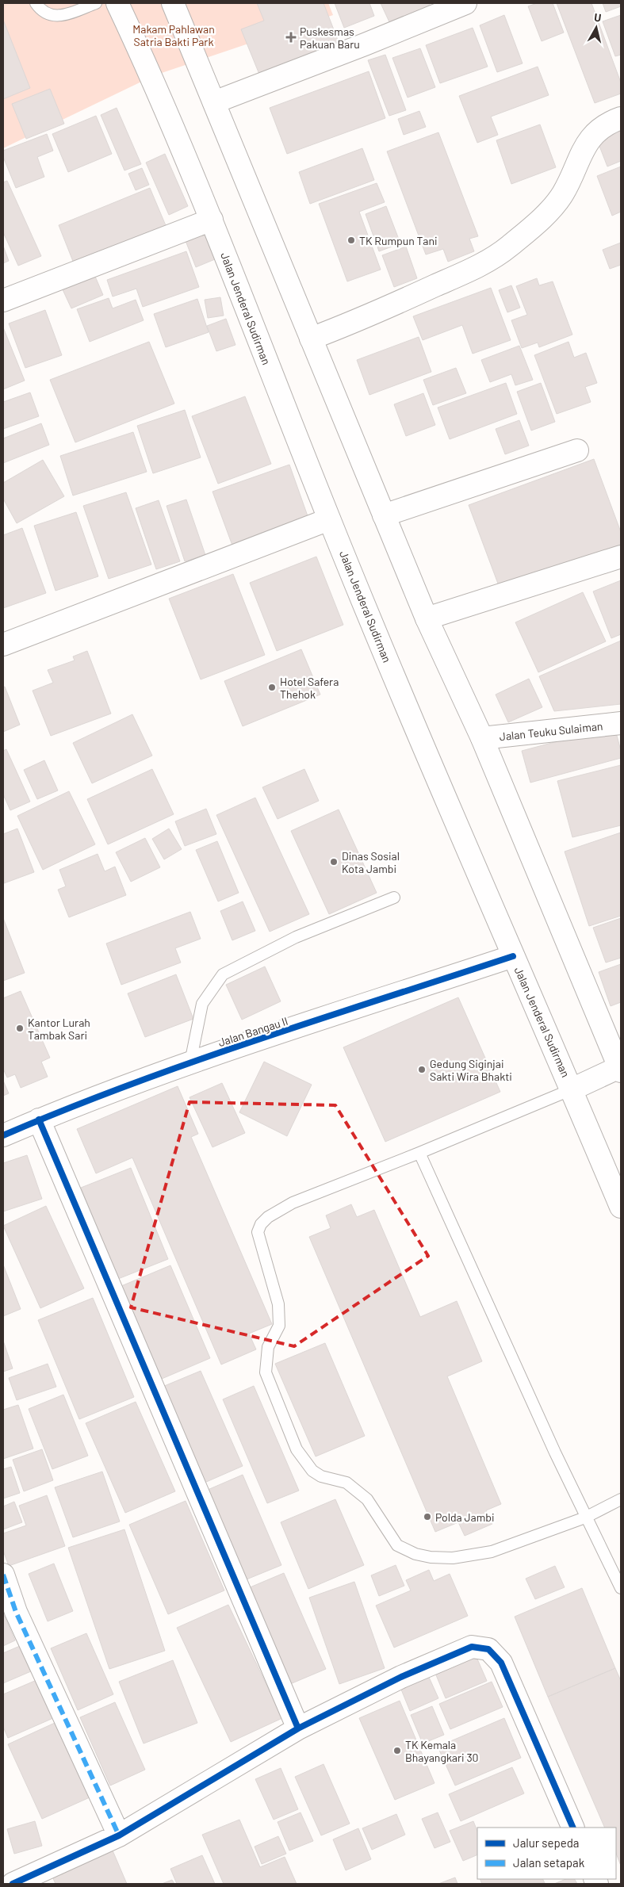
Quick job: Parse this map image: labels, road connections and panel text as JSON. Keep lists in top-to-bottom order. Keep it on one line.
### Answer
{"streets":{"main road":["Jalan Jenderal Sudirman","Jalan Teuku Sulaiman","Jalan Bangau II"]},"crossings":[["Jalan Jenderal Sudirman","Jalan Bangau II"]],"parks":["Makam Pahlawan Satria Bakti Park"],"places":{"health":["Puskesmas Pakuan Baru"],"other":["TK Rumpun Tani","Hotel Safera Thehok","Dinas Sosial Kota Jambi","Kantor Lurah Tambak Sari","Gedung Siginjai Sakti Wira Bhakti","Polda Jambi","TK Kemala Bhayangkari 30"]},"legend":["Jalur sepeda","Jalan setapak"],"north":"top"}
